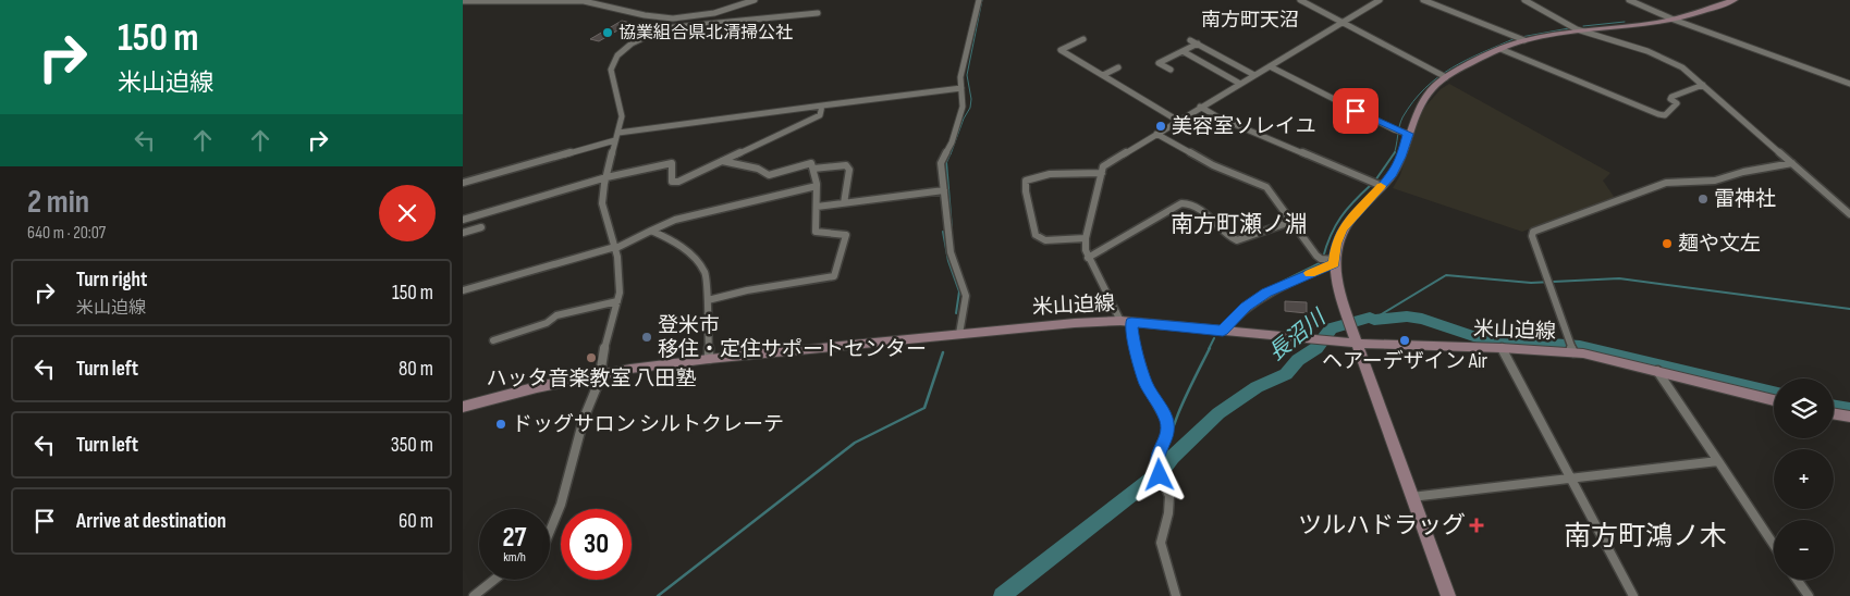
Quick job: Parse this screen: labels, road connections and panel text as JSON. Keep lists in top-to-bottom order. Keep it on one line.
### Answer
{"streets":{"street":["米山迫線"]},"districts":["南方町天沼","南方町瀬ノ淵","南方町鴻ノ木"],"water":["長沼川"],"places":{"other":["協業組合県北清掃公社","美容室ソレイユ","雷神社","麺や文左","登米市 移住・定住サポートセンター","ヘアーデザイン Air","ハッタ音楽教室 八田塾","ドッグサロン シルトクレーテ"],"health":["ツルハドラッグ"]},"page":{"turn":["150 m","米山迫線"],"heading":["2 min","640 m · 20:07"],"list":[{"name":"Turn right","note":"米山迫線","value":"150 m"},{"name":"Turn left","value":"80 m"},{"name":"Turn left","value":"350 m"},{"name":"Arrive at destination","value":"60 m"}],"map_buttons":["+","−"],"speed":"27 km/h","limit":"30"}}
